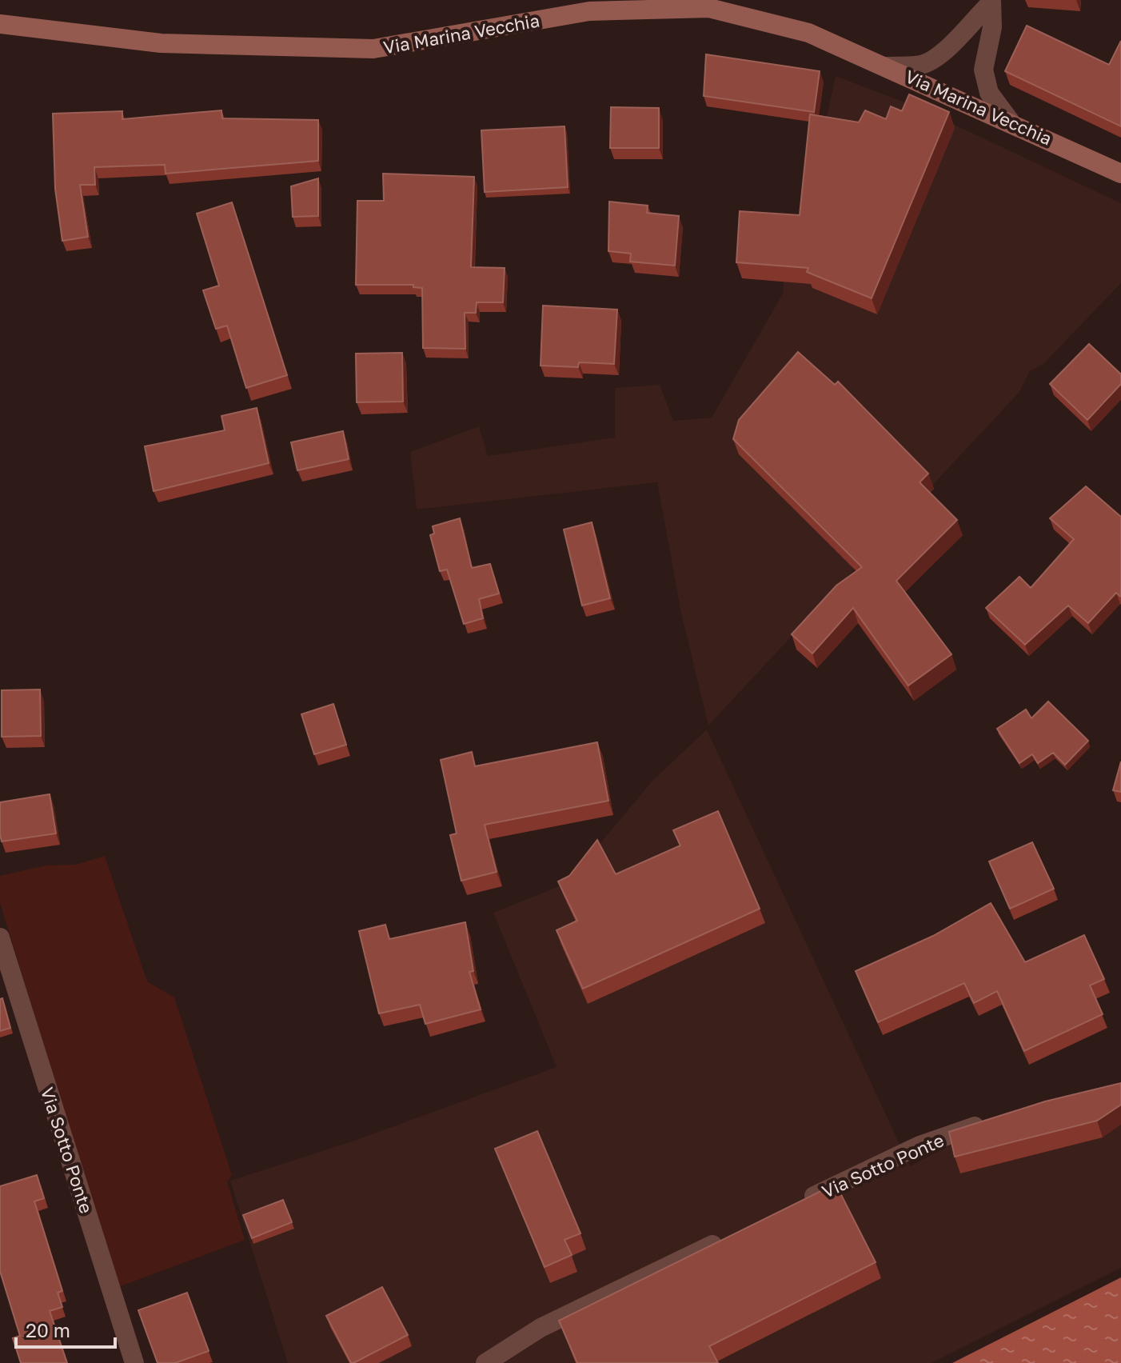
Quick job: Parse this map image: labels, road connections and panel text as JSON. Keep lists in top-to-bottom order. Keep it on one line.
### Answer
{"streets":{"main road":["Via Marina Vecchia"],"street":["Via Sotto Ponte"]},"scale_bar":"20 m"}
